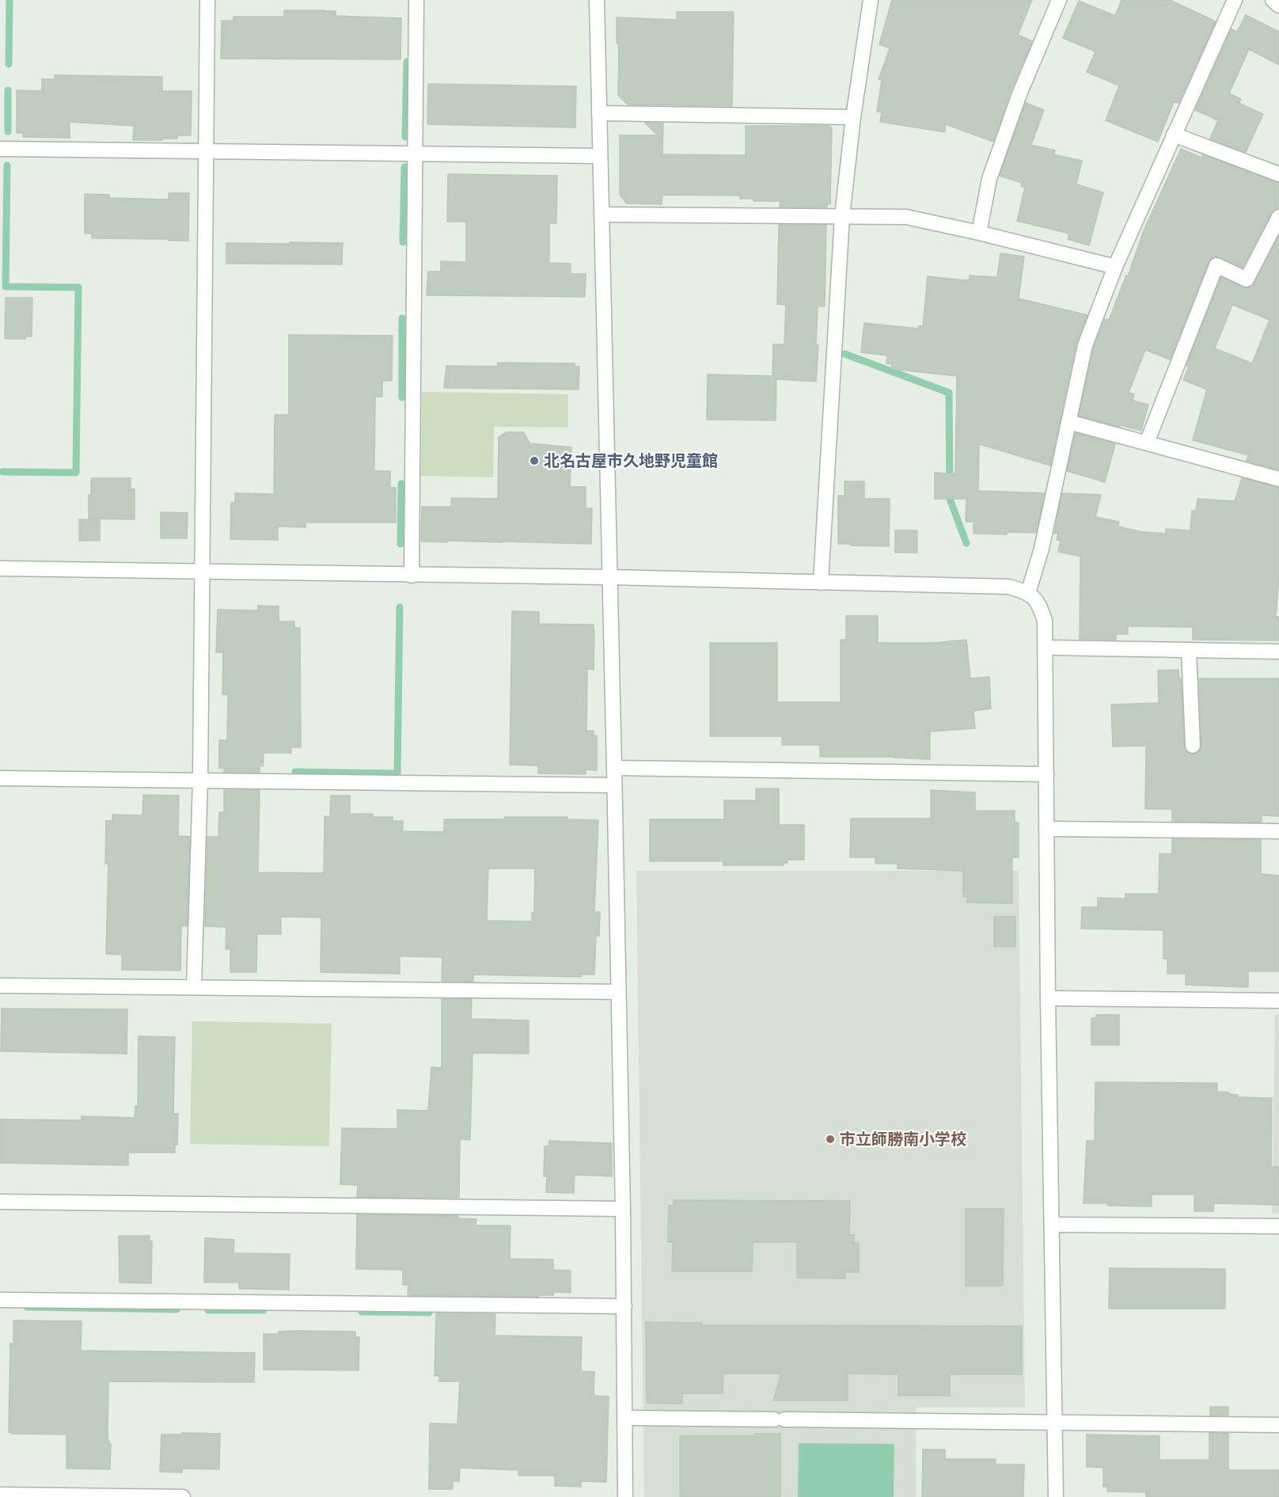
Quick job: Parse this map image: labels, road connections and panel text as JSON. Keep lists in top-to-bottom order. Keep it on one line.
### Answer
{"places":["北名古屋市久地野児童館","市立師勝南小学校"]}
